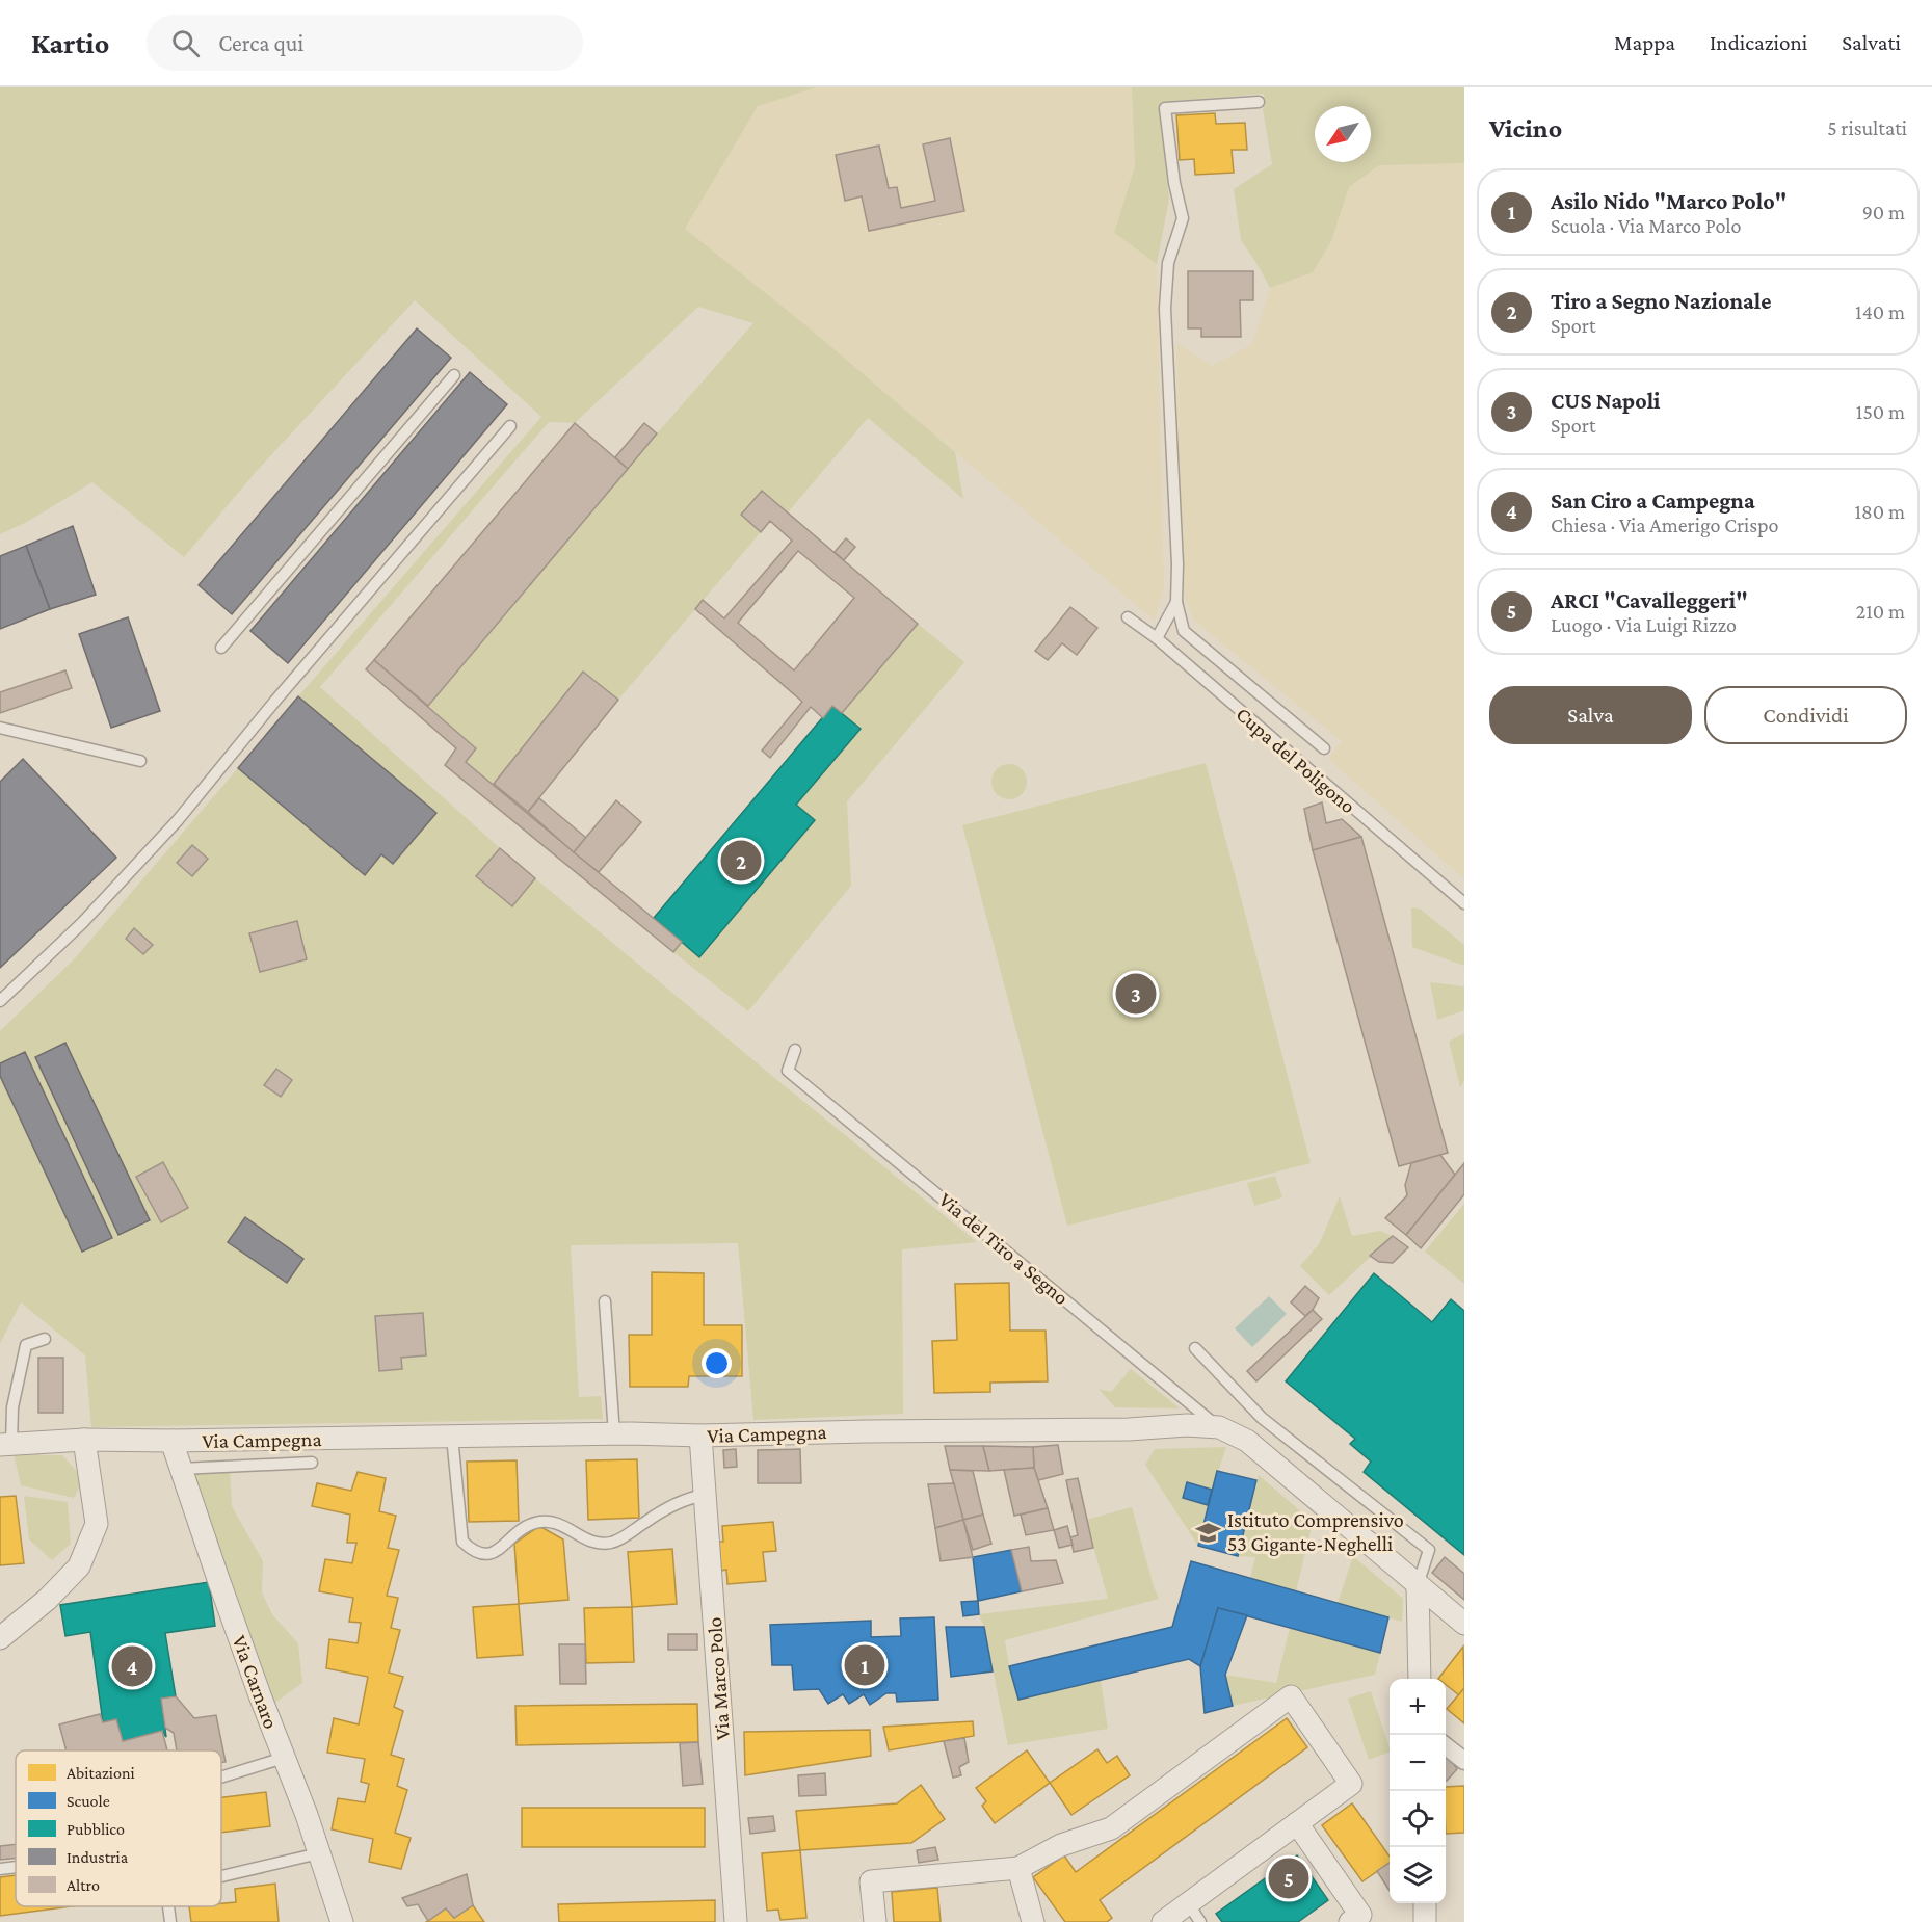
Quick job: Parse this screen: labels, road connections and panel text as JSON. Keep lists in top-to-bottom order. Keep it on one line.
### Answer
{"streets":{"street":["Via Campegna","Via Marco Polo","Via Carnaro"],"lane":["Cupa del Poligono","Via del Tiro a Segno"]},"crossings":[["Via del Tiro a Segno","Via Campegna"],["Via Campegna","Via Marco Polo"],["Via Campegna","Via Carnaro"]],"places":{"school or university":["Istituto Comprensivo 53 Gigante-Neghelli"]},"legend":["Abitazioni","Scuole","Pubblico","Industria","Altro"],"north":"bottom left","page":{"header":"Kartio","search":"Cerca qui","nav":["Mappa","Indicazioni","Salvati"],"heading":["Vicino","5 risultati"],"list":[{"mark":"1","name":"Asilo Nido \"Marco Polo\"","note":"Scuola · Via Marco Polo","value":"90 m"},{"mark":"2","name":"Tiro a Segno Nazionale","note":"Sport","value":"140 m"},{"mark":"3","name":"CUS Napoli","note":"Sport","value":"150 m"},{"mark":"4","name":"San Ciro a Campegna","note":"Chiesa · Via Amerigo Crispo","value":"180 m"},{"mark":"5","name":"ARCI \"Cavalleggeri\"","note":"Luogo · Via Luigi Rizzo","value":"210 m"}],"buttons":["Salva","Condividi"],"pins":["2","3","1","4","5"],"map_buttons":["+","−"]}}
